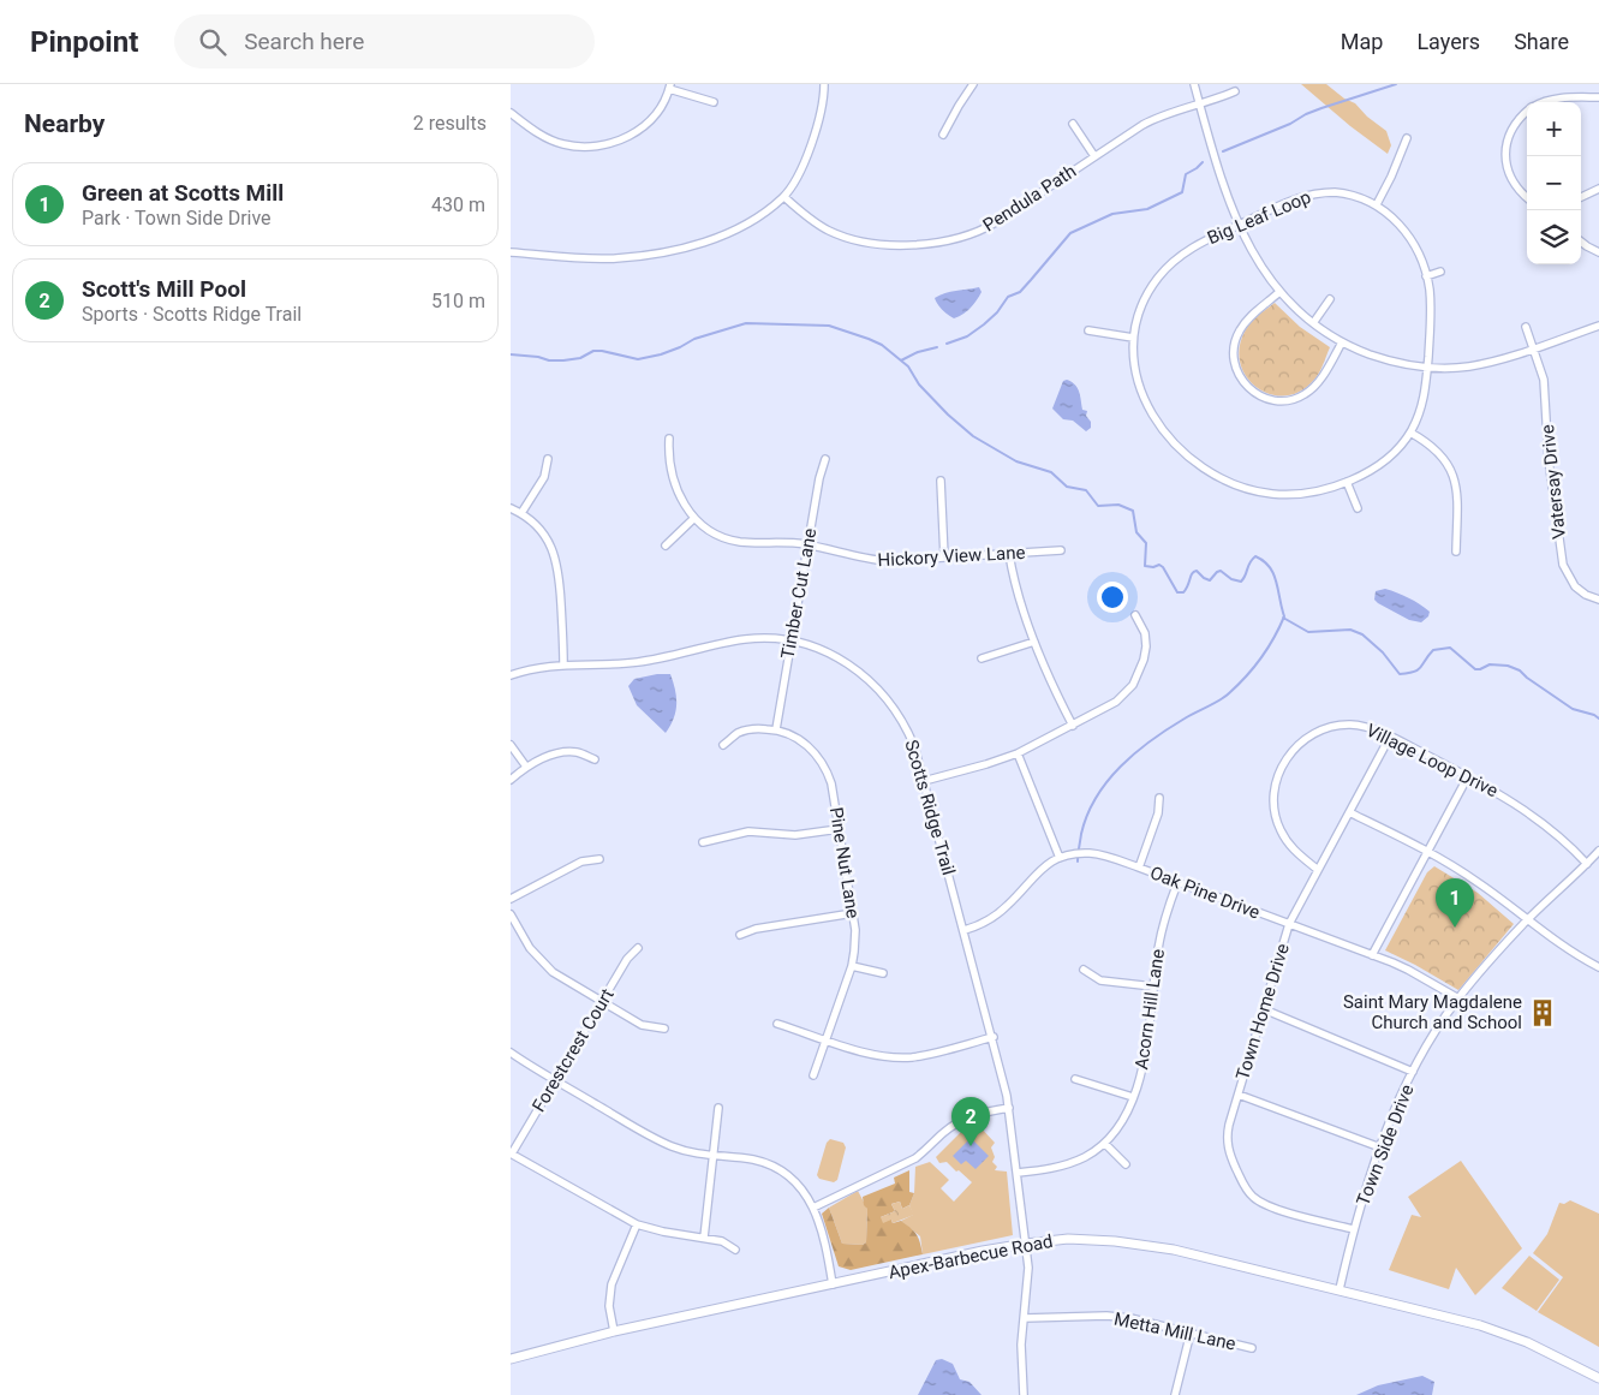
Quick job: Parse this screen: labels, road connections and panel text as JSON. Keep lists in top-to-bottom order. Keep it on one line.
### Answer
{"streets":{"street":["Pendula Path","Big Leaf Loop","Vatersay Drive","Hickory View Lane","Timber Cut Lane","Village Loop Drive","Scotts Ridge Trail","Pine Nut Lane","Oak Pine Drive","Acorn Hill Lane","Town Home Drive","Forestcrest Court","Town Side Drive","Apex-Barbecue Road","Metta Mill Lane"]},"crossings":[["Hickory View Lane","Timber Cut Lane"],["Timber Cut Lane","Scotts Ridge Trail"],["Timber Cut Lane","Pine Nut Lane"],["Village Loop Drive","Town Home Drive"],["Village Loop Drive","Town Side Drive"],["Scotts Ridge Trail","Oak Pine Drive"],["Scotts Ridge Trail","Acorn Hill Lane"],["Scotts Ridge Trail","Apex-Barbecue Road"],["Scotts Ridge Trail","Metta Mill Lane"],["Oak Pine Drive","Acorn Hill Lane"],["Oak Pine Drive","Town Home Drive"],["Oak Pine Drive","Town Side Drive"],["Town Home Drive","Town Side Drive"],["Town Side Drive","Apex-Barbecue Road"]],"places":{"building":["Saint Mary Magdalene Church and School"]},"page":{"header":"Pinpoint","search":"Search here","nav":["Map","Layers","Share"],"heading":["Nearby","2 results"],"map_buttons":["+","−"],"list":[{"mark":"1","name":"Green at Scotts Mill","note":"Park · Town Side Drive","value":"430 m"},{"mark":"2","name":"Scott's Mill Pool","note":"Sports · Scotts Ridge Trail","value":"510 m"}],"pins":["1","2"]}}
